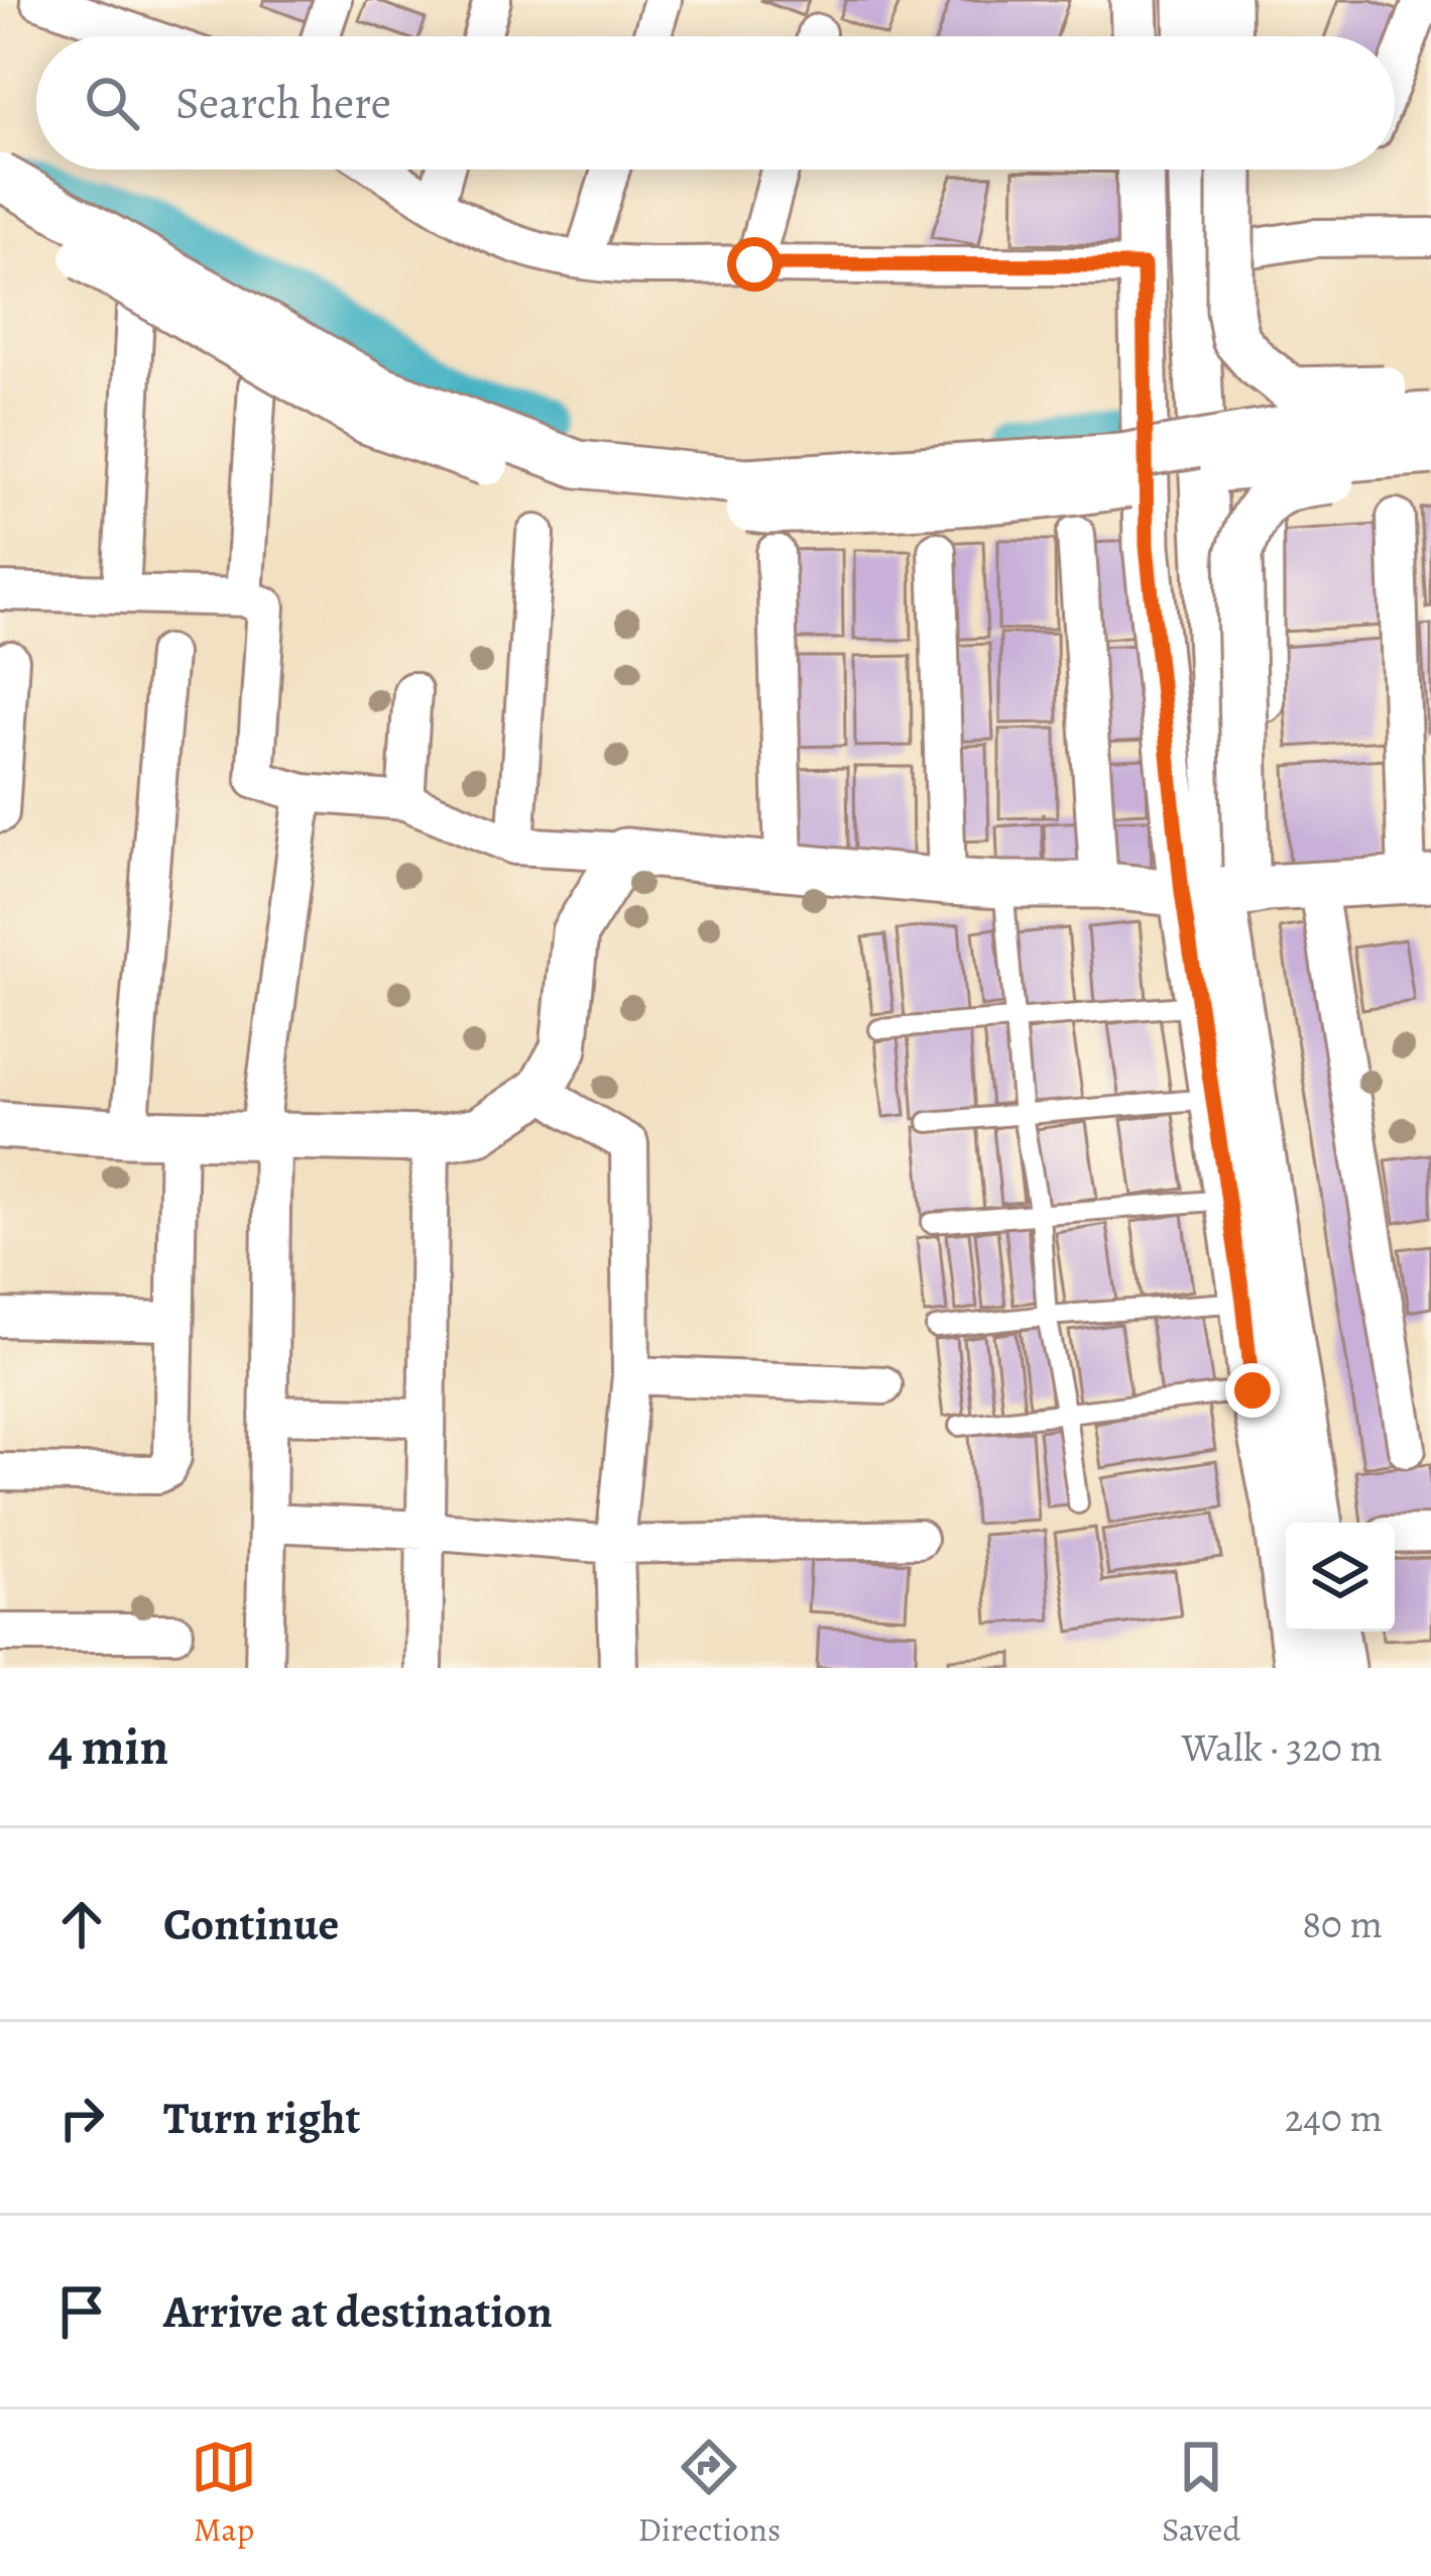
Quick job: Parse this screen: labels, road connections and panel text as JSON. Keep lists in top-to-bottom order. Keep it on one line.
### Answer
{"page":{"search":"Search here","heading":["4 min","Walk · 320 m"],"list":[["Continue","80 m"],["Turn right","240 m"],"Arrive at destination"],"nav":["Map","Directions","Saved"]}}
